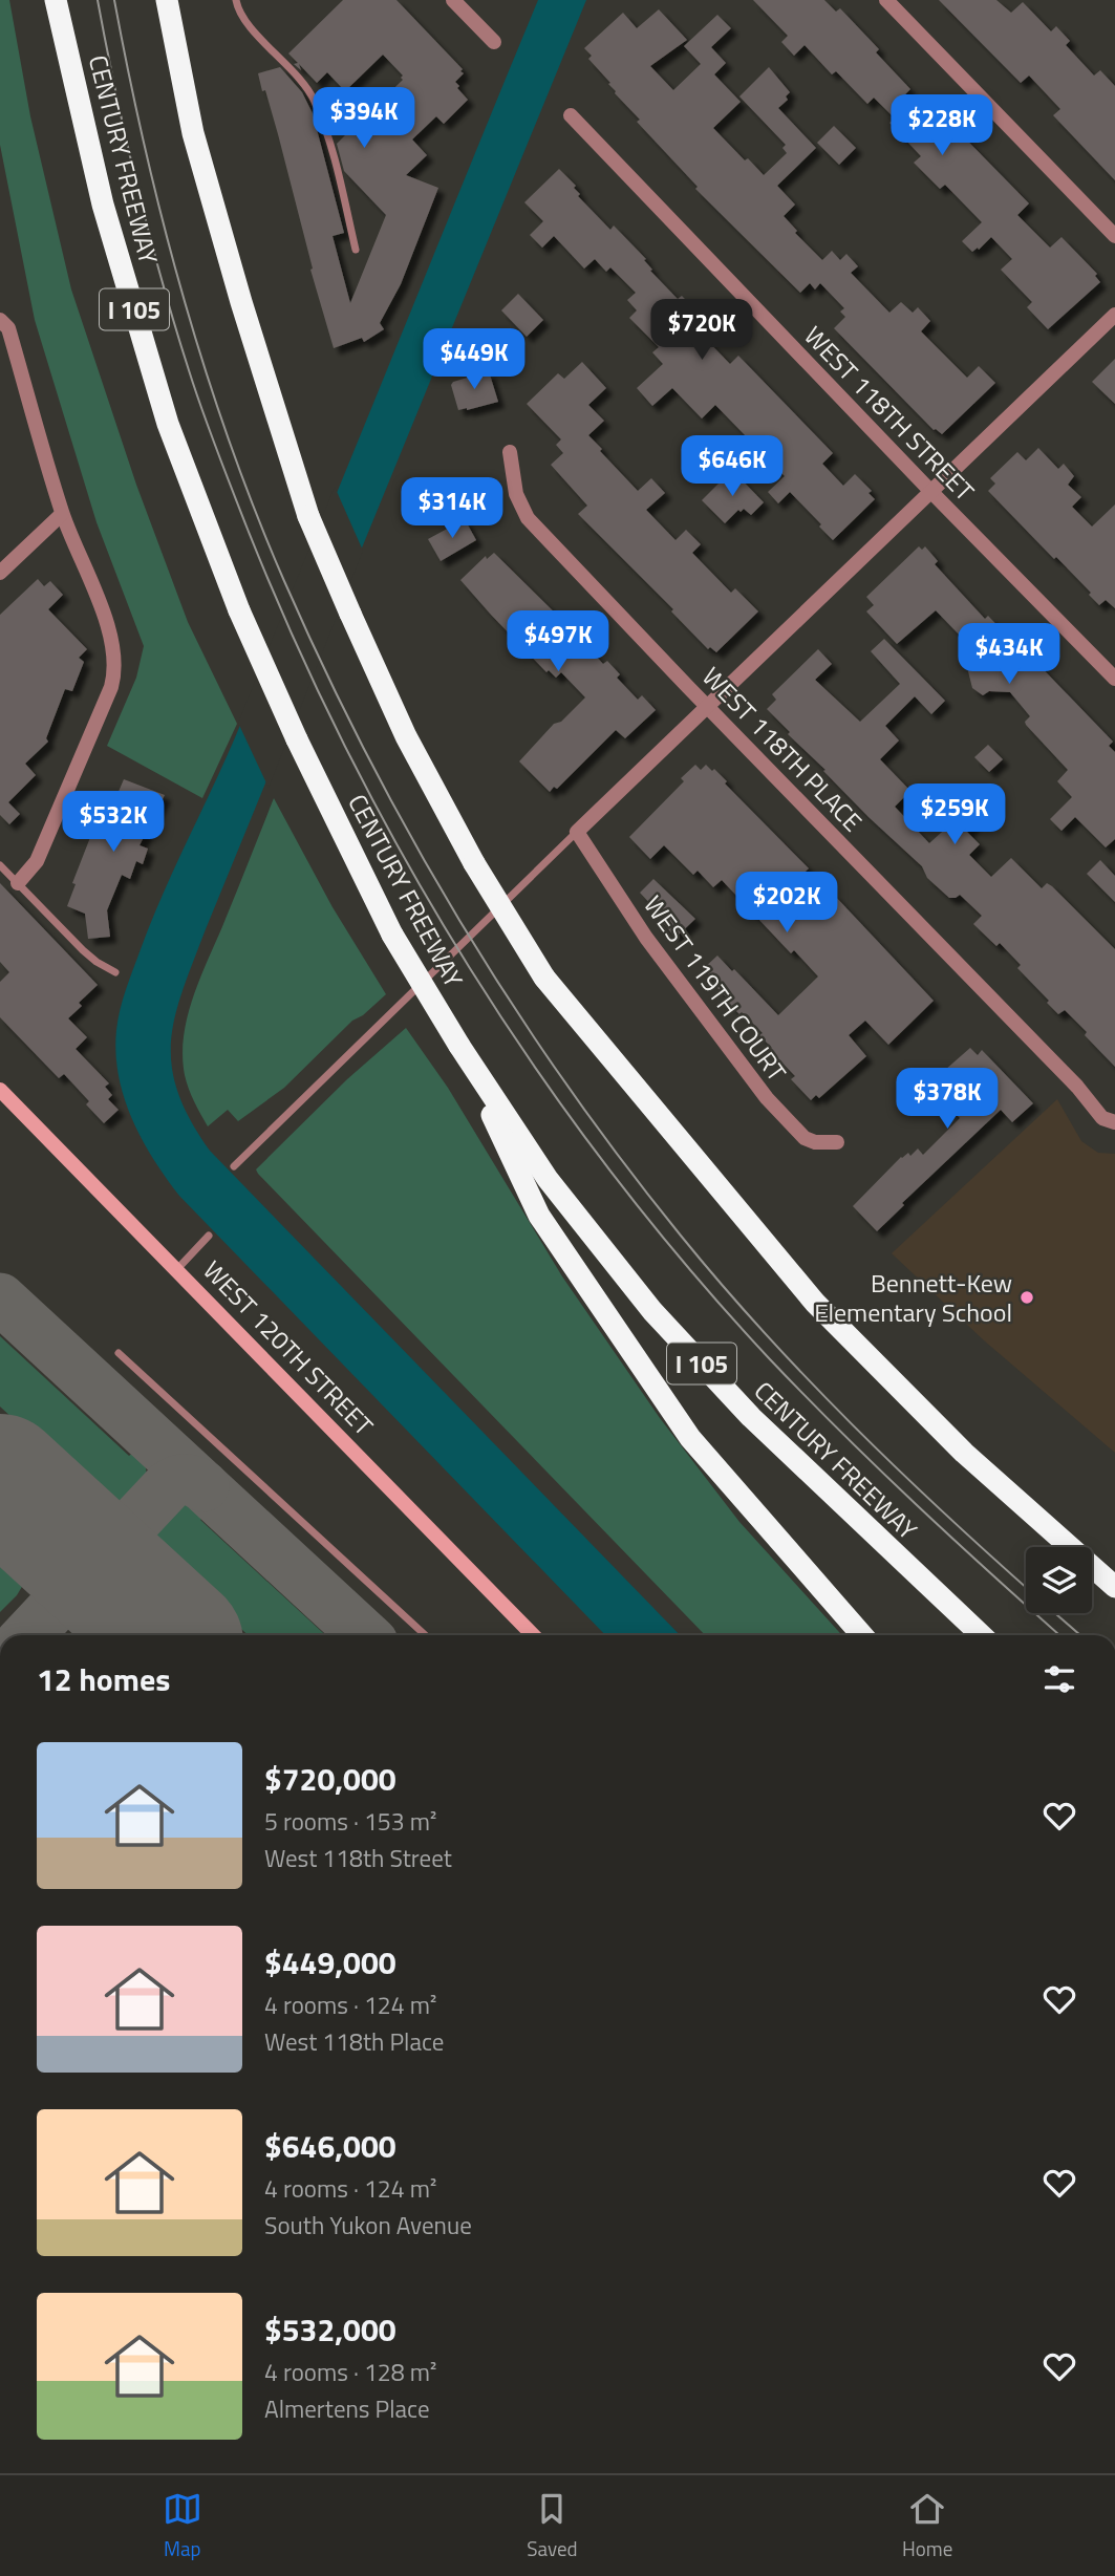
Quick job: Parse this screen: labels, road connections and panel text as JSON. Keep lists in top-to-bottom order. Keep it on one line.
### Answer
{"streets":{"highway":["CENTURY FREEWAY","I 105"],"main road":["WEST 120TH STREET"],"street":["WEST 118TH STREET","WEST 118TH PLACE","WEST 119TH COURT"]},"places":["Bennett-Kew Elementary School"],"page":{"price":["$394K","$228K","$720K","$449K","$646K","$314K","$497K","$434K","$259K","$532K","$202K","$378K"],"heading":"12 homes","list":[{"name":"$720,000","note":"5 rooms · 153 m² · West 118th Street"},{"name":"$449,000","note":"4 rooms · 124 m² · West 118th Place"},{"name":"$646,000","note":"4 rooms · 124 m² · South Yukon Avenue"},{"name":"$532,000","note":"4 rooms · 128 m² · Almertens Place"}],"tabs":["Map","Saved","Home"]}}
